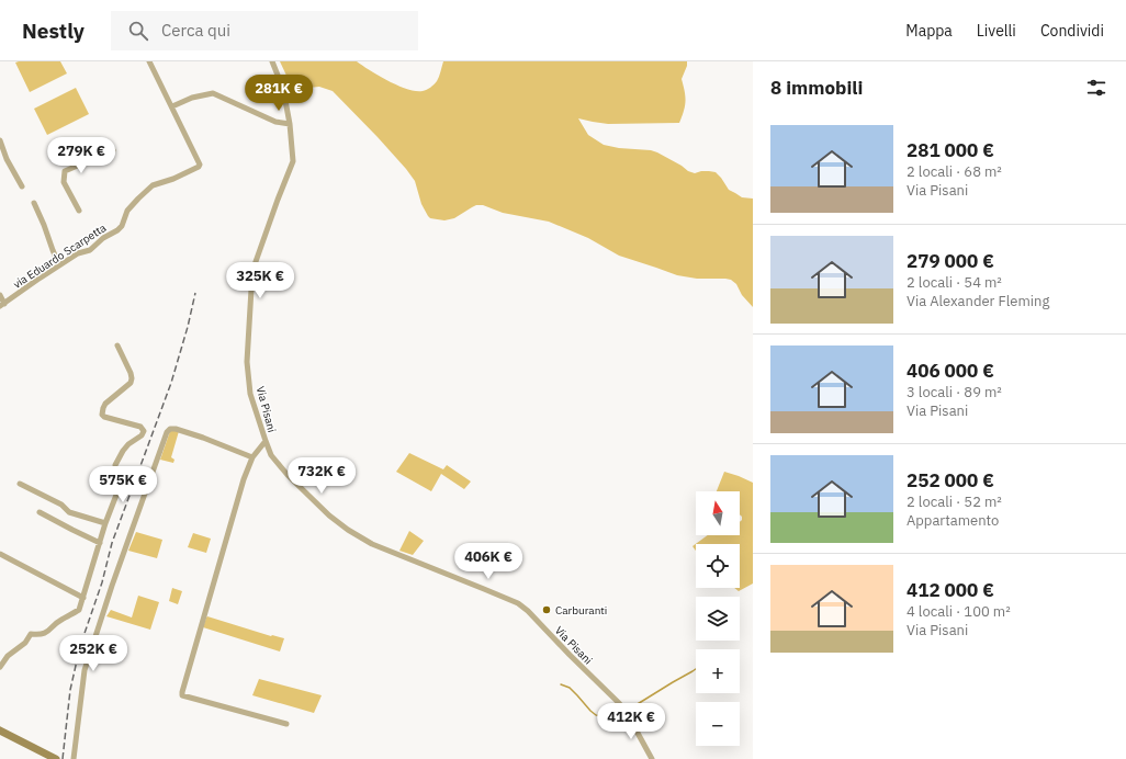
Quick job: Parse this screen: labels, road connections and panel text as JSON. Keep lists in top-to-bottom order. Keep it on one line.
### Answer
{"streets":{"street":["via Eduardo Scarpetta","Via Pisani"]},"places":["Carburanti"],"north":"top","page":{"header":"Nestly","search":"Cerca qui","nav":["Mappa","Livelli","Condividi"],"heading":"8 immobili","price":["281K €","279K €","325K €","732K €","575K €","406K €","252K €","412K €"],"list":[{"name":"281 000 €","note":"2 locali · 68 m² · Via Pisani"},{"name":"279 000 €","note":"2 locali · 54 m² · Via Alexander Fleming"},{"name":"406 000 €","note":"3 locali · 89 m² · Via Pisani"},{"name":"252 000 €","note":"2 locali · 52 m² · Appartamento"},{"name":"412 000 €","note":"4 locali · 100 m² · Via Pisani"}],"map_buttons":["+","−"]}}
